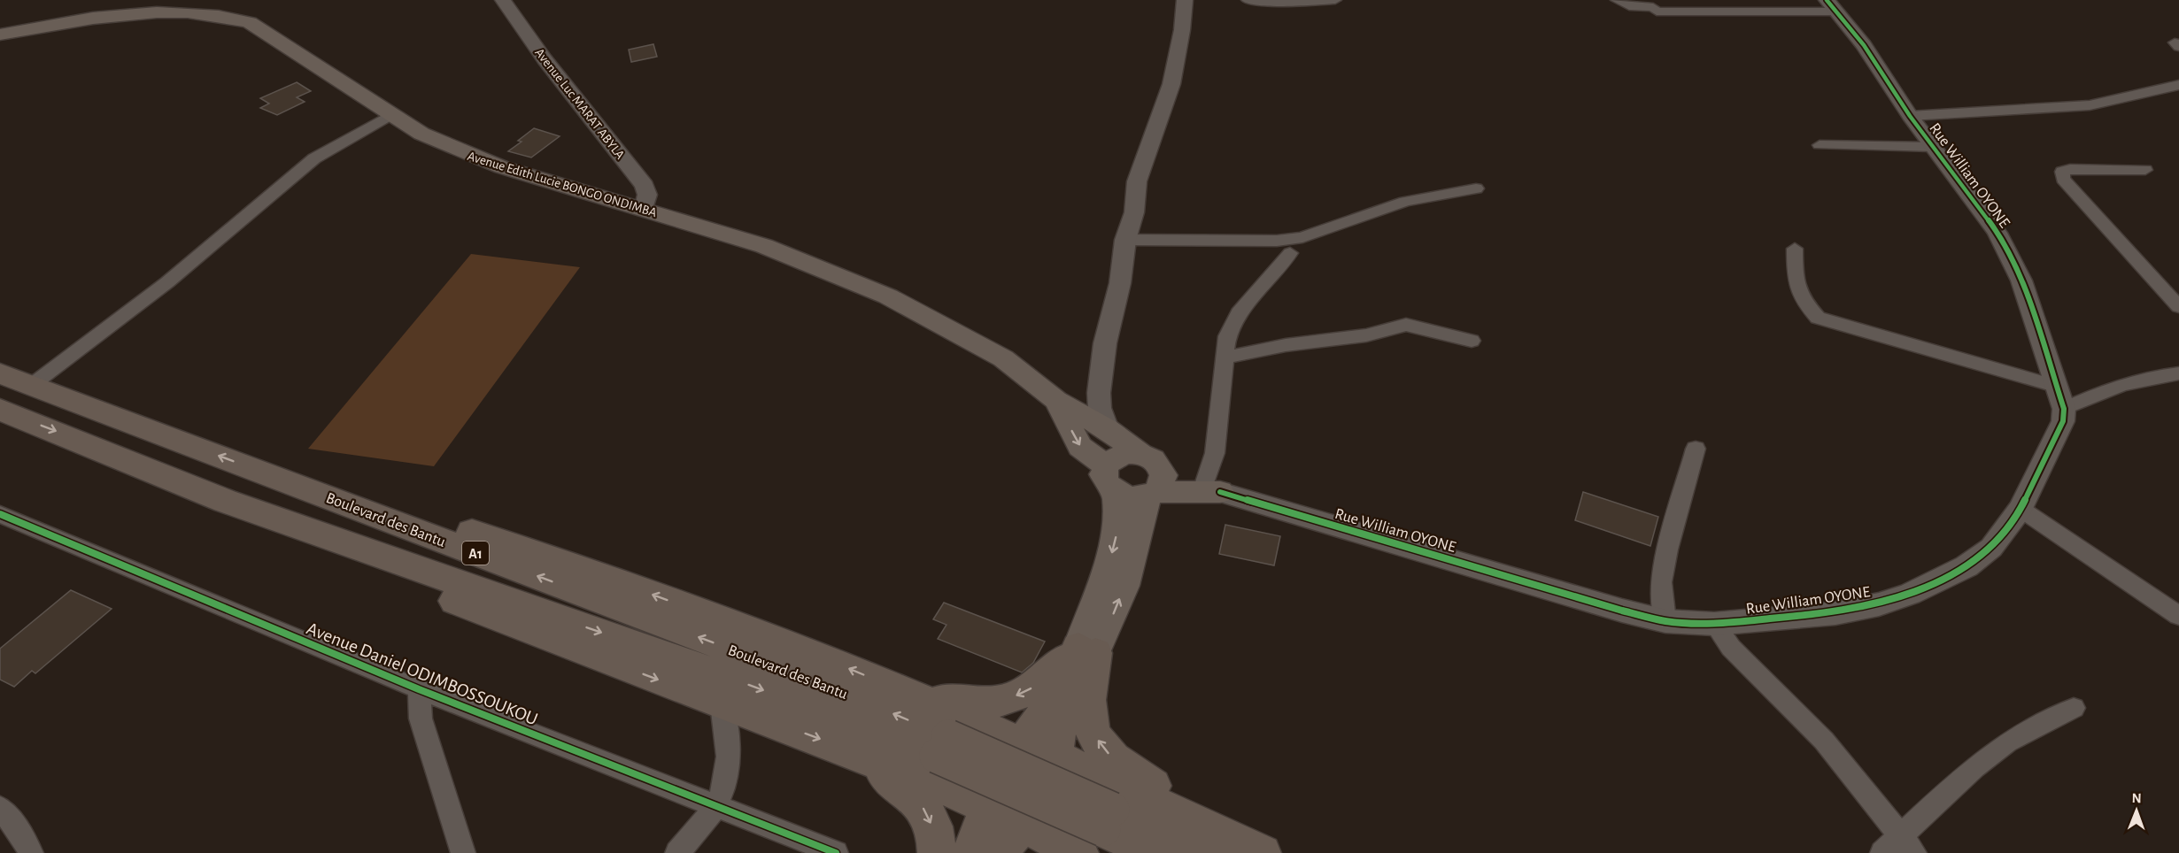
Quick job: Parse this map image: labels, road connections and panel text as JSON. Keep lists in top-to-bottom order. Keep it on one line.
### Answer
{"streets":{"highway":["Boulevard des Bantu","A1"],"main road":["Avenue Edith Lucie BONGO ONDIMBA"],"street":["Avenue Luc MARAT ABYLA","Rue William OYONE","Avenue Daniel ODIMBOSSOUKOU"]},"crossings":[["Avenue Luc MARAT ABYLA","Avenue Edith Lucie BONGO ONDIMBA"]],"north":"top"}
